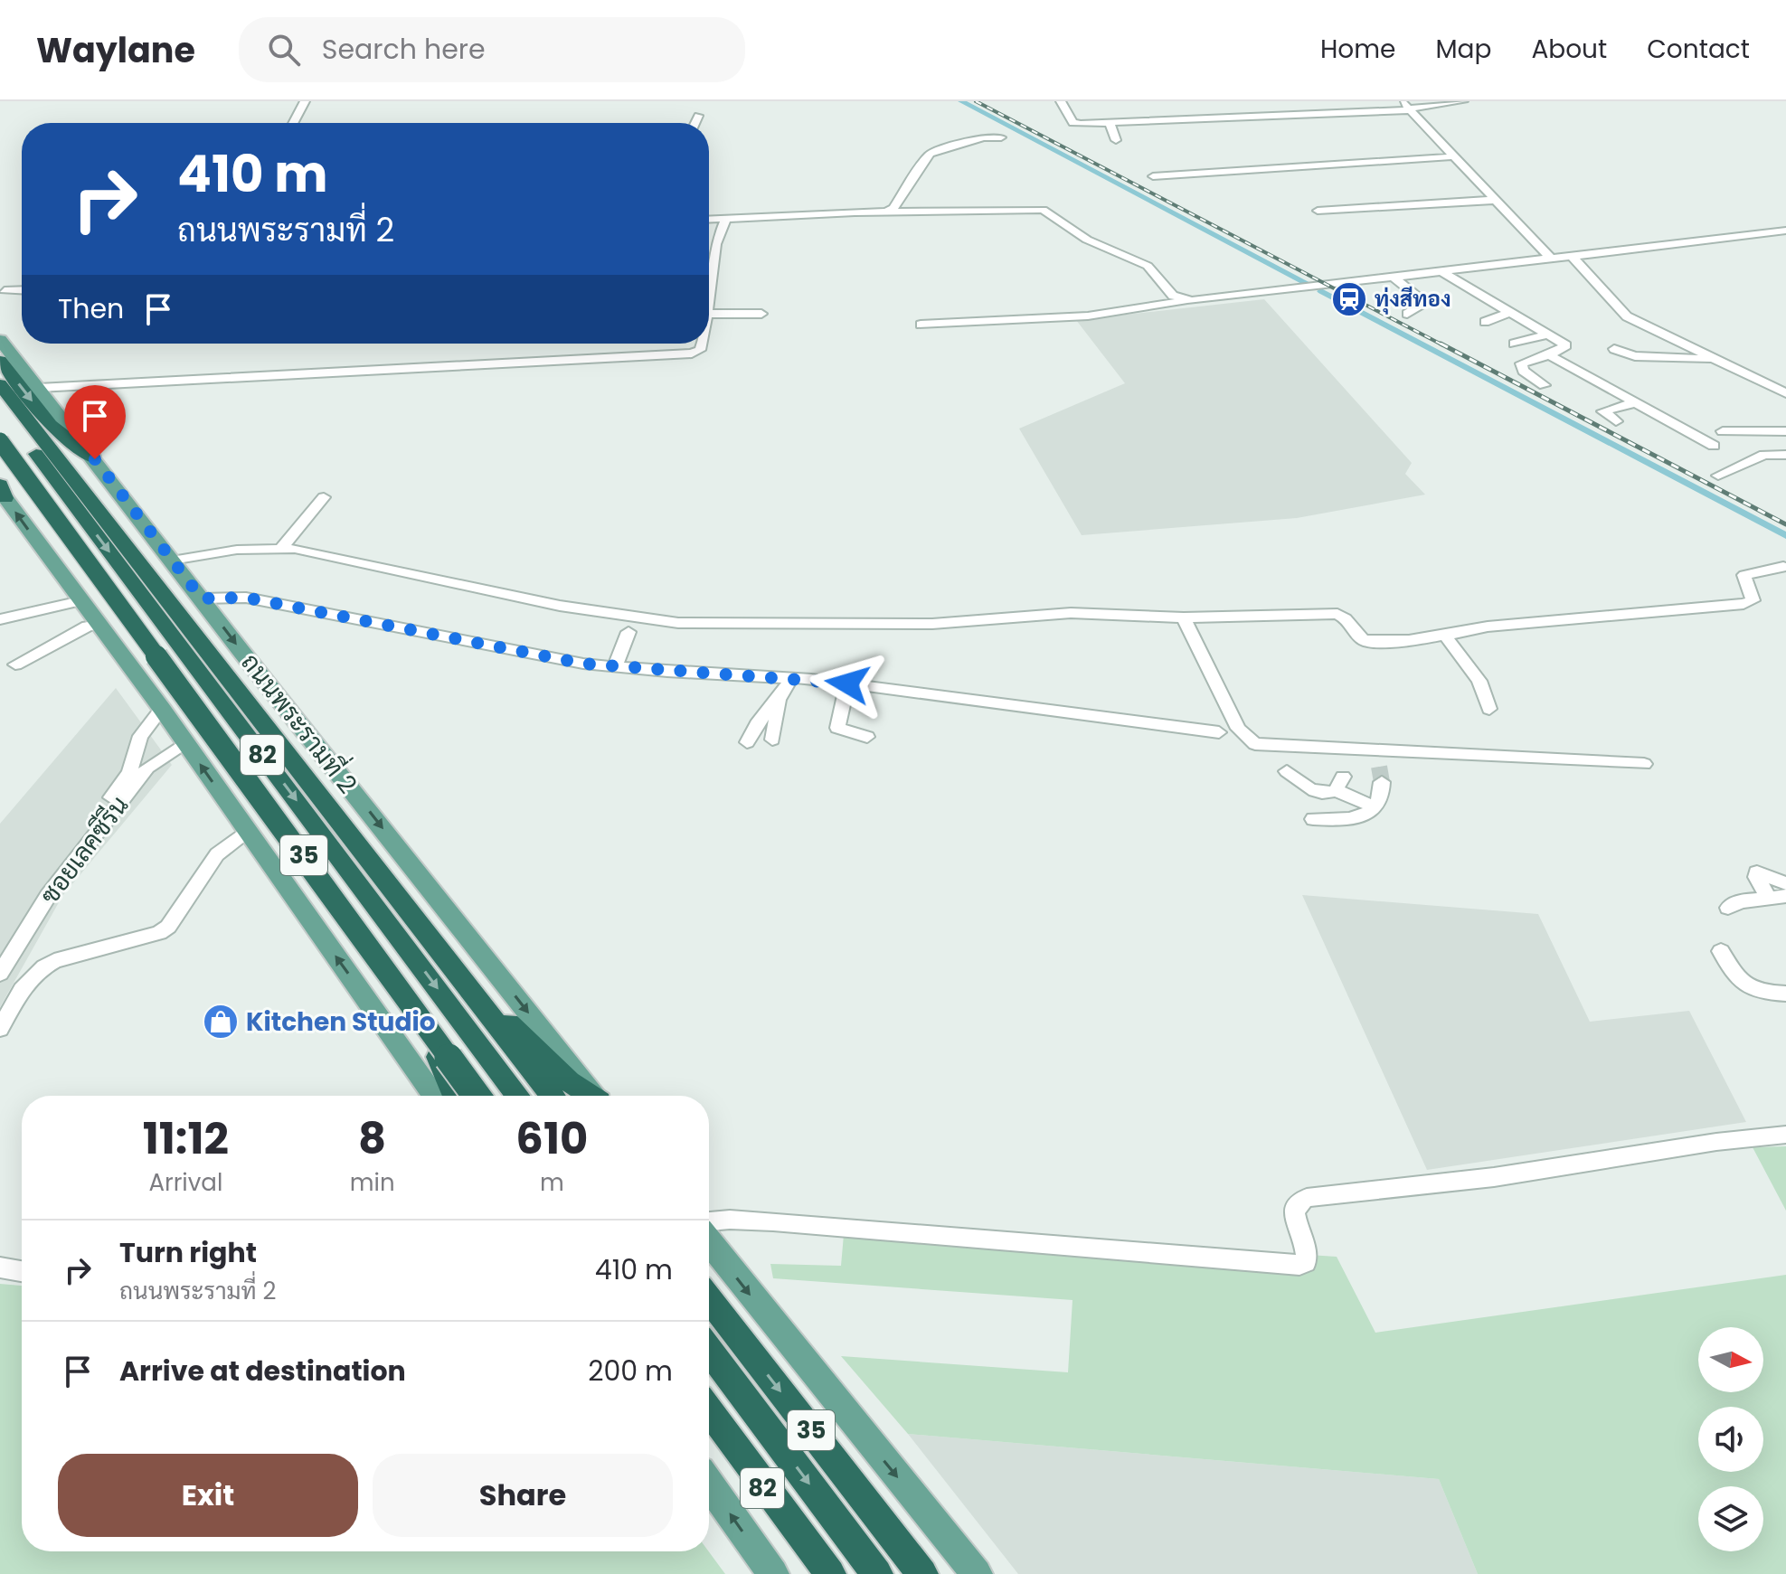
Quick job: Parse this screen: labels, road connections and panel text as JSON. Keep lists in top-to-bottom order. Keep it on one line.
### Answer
{"streets":{"highway":["ถนนพระรามที่ 2","82","35"],"street":["ซอยเลคซีรีน"]},"crossings":[["ซอยเลคซีรีน","35"]],"places":{"station":["ทุ่งสีทอง"],"shop":["Kitchen Studio"]},"north":"right","page":{"header":"Waylane","search":"Search here","nav":["Home","Map","About","Contact"],"turn":["410 m","ถนนพระรามที่ 2"],"then":"Then","eta":["11:12","Arrival","8","min","610","m"],"list":[{"name":"Turn right","note":"ถนนพระรามที่ 2","value":"410 m"},{"name":"Arrive at destination","value":"200 m"}],"buttons":["Exit","Share"]}}
